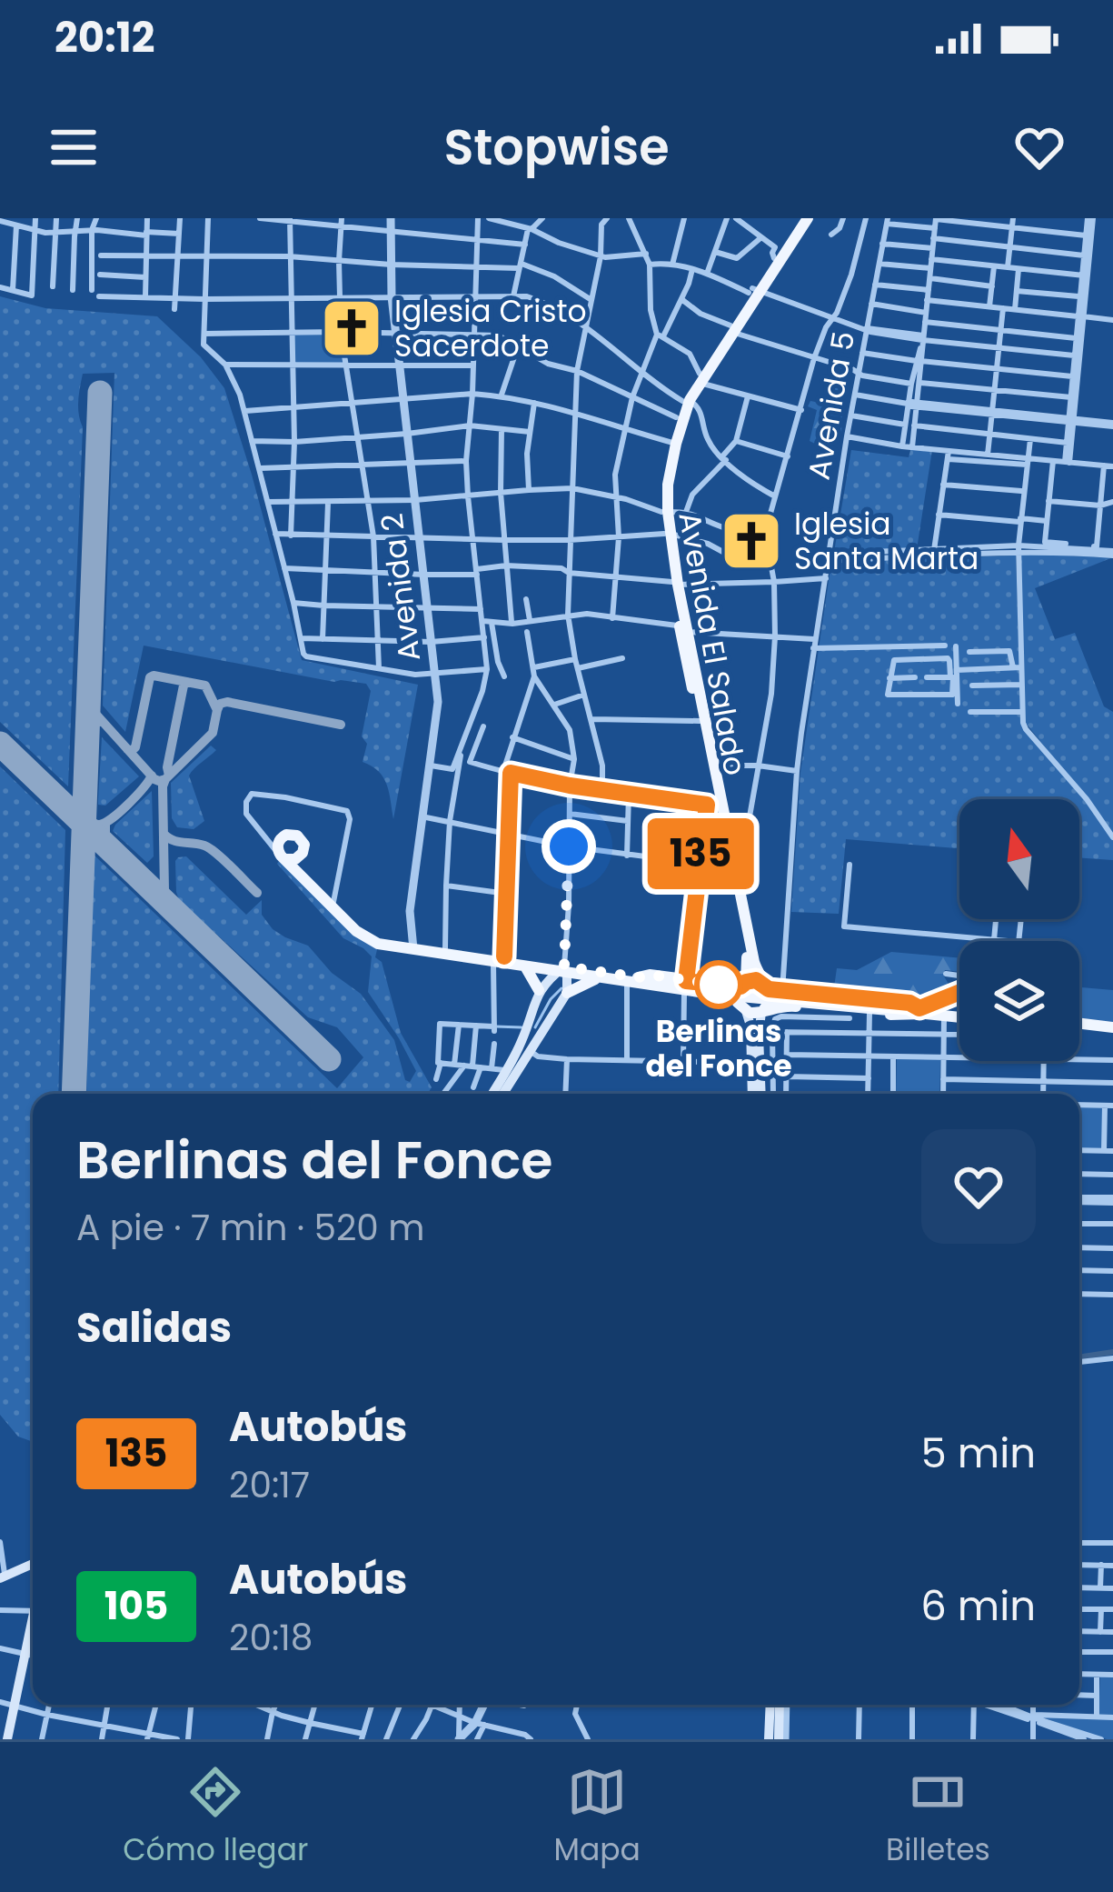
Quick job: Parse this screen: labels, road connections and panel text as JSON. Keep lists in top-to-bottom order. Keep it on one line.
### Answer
{"streets":{"main road":["Avenida El Salado"],"street":["Avenida 5","Avenida 2"]},"crossings":[["Avenida 5","Avenida El Salado"]],"places":{"church":["Iglesia Cristo Sacerdote","Iglesia Santa Marta"],"other":["Berlinas del Fonce"]},"lines":["bus line 135"],"north":"top","page":{"status":"20:12","header":"Stopwise","on_map":"135","heading":[["Berlinas del Fonce","A pie · 7 min · 520 m"],"Salidas"],"list":[{"mark":"135","name":"Autobús","note":"20:17","value":"5 min"},{"mark":"105","name":"Autobús","note":"20:18","value":"6 min"}],"tabs":["Cómo llegar","Mapa","Billetes"]}}
